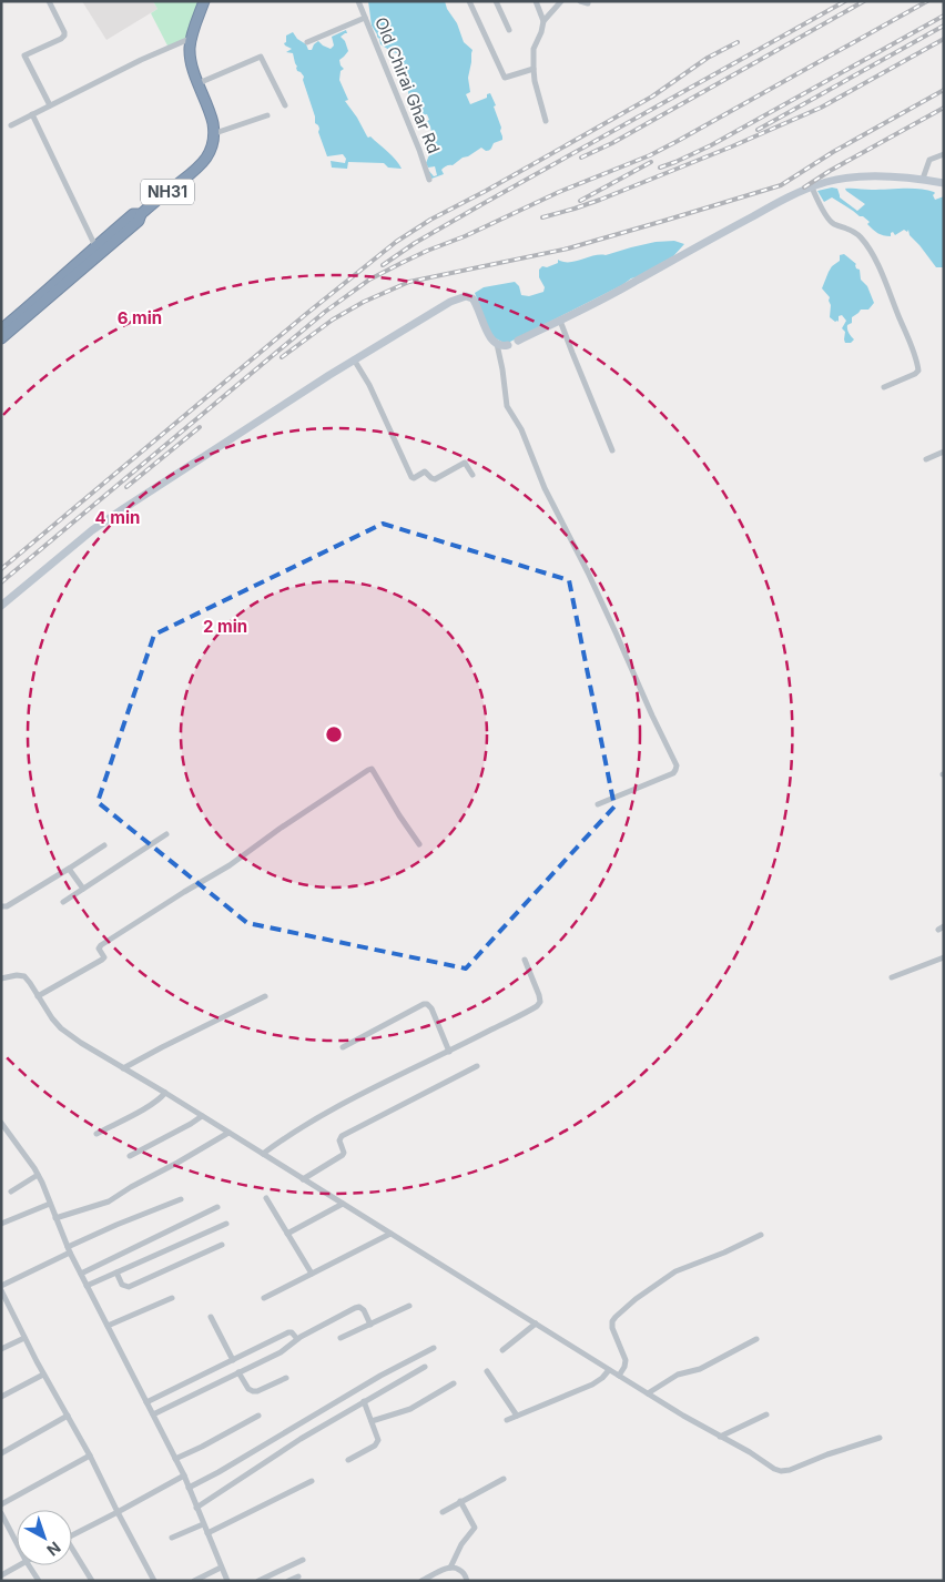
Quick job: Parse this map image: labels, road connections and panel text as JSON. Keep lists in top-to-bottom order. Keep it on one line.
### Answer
{"streets":{"highway":["NH31"],"street":["Old Chirai Ghar Rd"]},"north":"bottom right","rings":["6 min","4 min","2 min"]}
